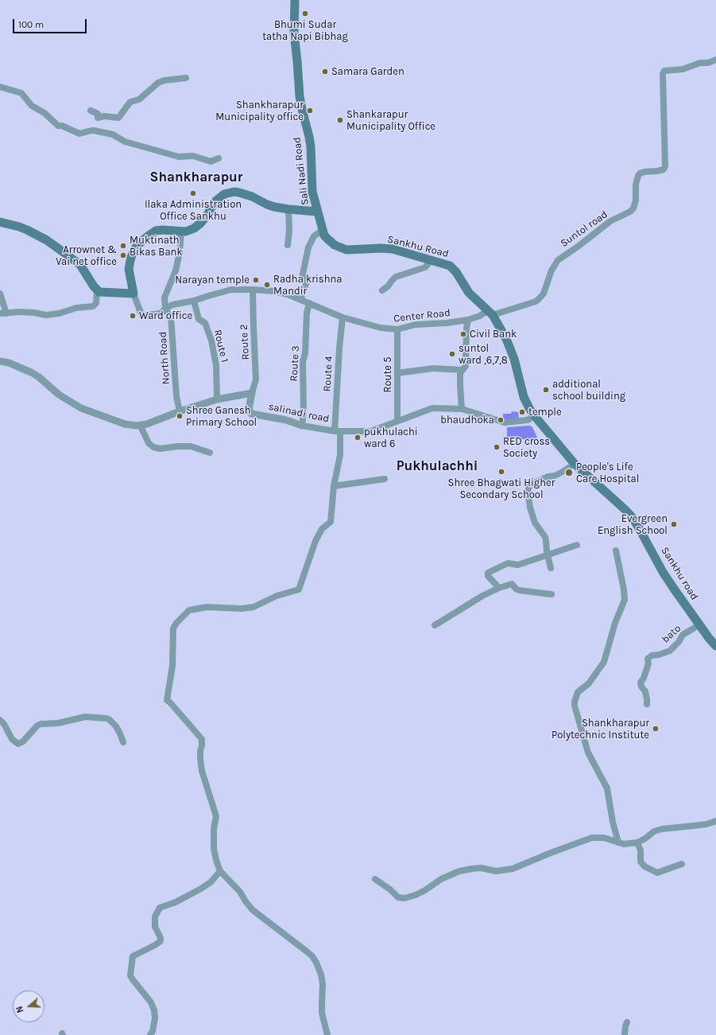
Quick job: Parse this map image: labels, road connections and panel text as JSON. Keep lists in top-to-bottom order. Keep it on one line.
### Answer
{"streets":{"main road":["Sali Nadi Road","Sankhu Road","Sankhu road"],"street":["Suntol road","Center Road","Route 2","Route 1","North Road","Route 3","Route 4","Route 5","salinadi road","bato"]},"crossings":[["Sali Nadi Road","Sankhu Road"],["Sali Nadi Road","Center Road"],["Sali Nadi Road","North Road"],["Suntol road","Sankhu Road"],["Suntol road","Center Road"],["Sankhu Road","Center Road"],["Sankhu Road","salinadi road"],["Sankhu Road","Sankhu road"],["Center Road","Route 2"],["Center Road","Route 1"],["Center Road","North Road"],["Center Road","Route 3"],["Center Road","Route 4"],["Center Road","Route 5"],["Route 2","salinadi road"],["Route 3","salinadi road"],["Route 4","salinadi road"],["Route 5","salinadi road"],["salinadi road","Sankhu road"],["Sankhu road","bato"]],"districts":["Shankharapur","Pukhulachhi"],"places":["Bhumi Sudar tatha Napi Bibhag","Samara Garden","Shankharapur Municipality office","Shankarapur Municipality Office","Ilaka Administration Office Sankhu","Muktinath Bikas Bank","Arrownet & Vai net office","Narayan temple","Radha krishna Mandir","Ward office","Civil Bank","suntol ward ,6,7,8","additional school building","temple","Shree Ganesh Primary School","bhaudhoka","pukhulachi ward 6","RED cross Society","Shree Bhagwati Higher Secondary School","People's Life Care Hospital","Evergreen English School","Shankharapur Polytechnic Institute"],"scale_bar":"100 m","north":"left"}
